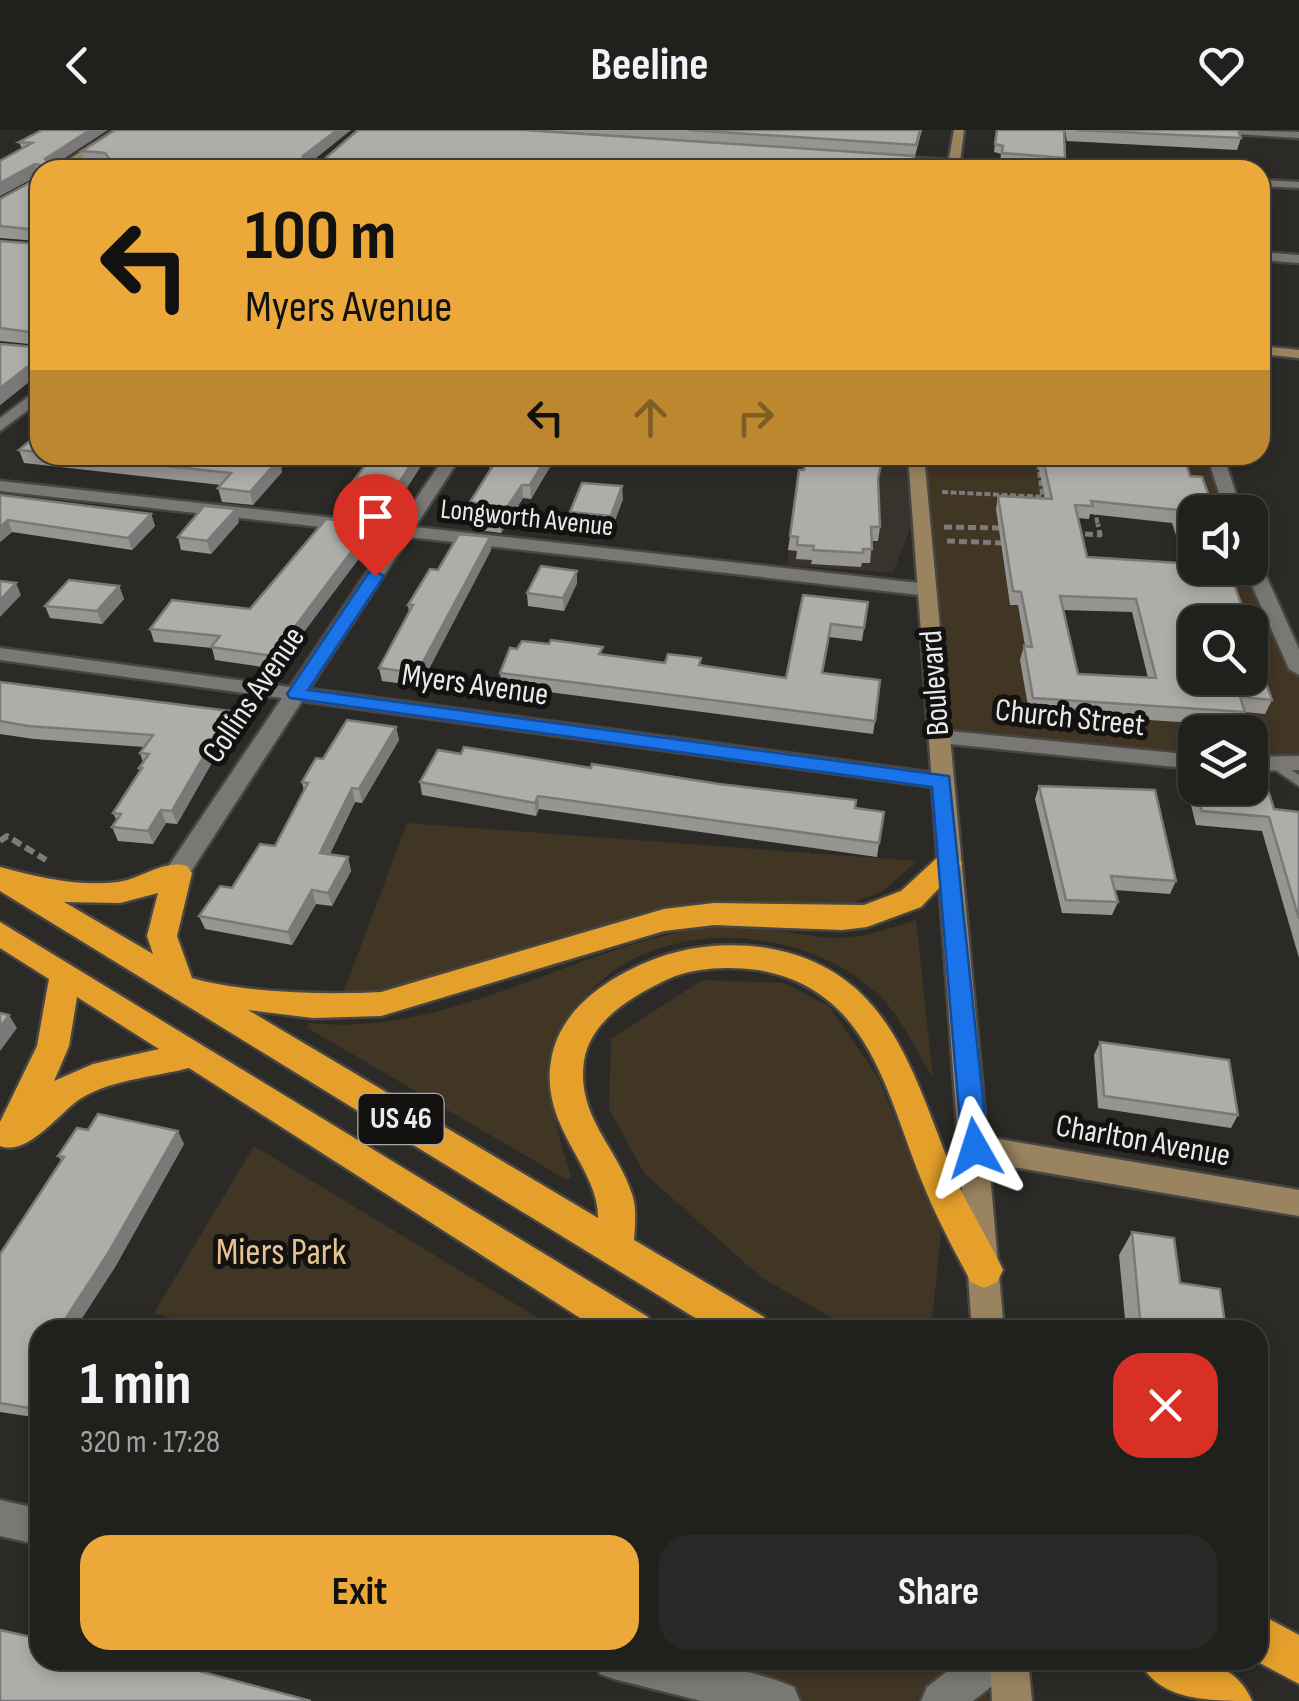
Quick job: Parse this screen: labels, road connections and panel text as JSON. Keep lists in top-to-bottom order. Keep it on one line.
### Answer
{"streets":{"highway":["US 46"],"street":["Longworth Avenue","Boulevard","Myers Avenue","Collins Avenue","Church Street","Charlton Avenue"]},"crossings":[["Longworth Avenue","Boulevard"],["Longworth Avenue","Collins Avenue"],["Boulevard","Myers Avenue"],["Boulevard","Church Street"],["Boulevard","Charlton Avenue"],["Myers Avenue","Collins Avenue"]],"parks":["Miers Park"],"page":{"header":"Beeline","turn":["100 m","Myers Avenue"],"heading":["1 min","320 m · 17:28"],"buttons":["Exit","Share"]}}
